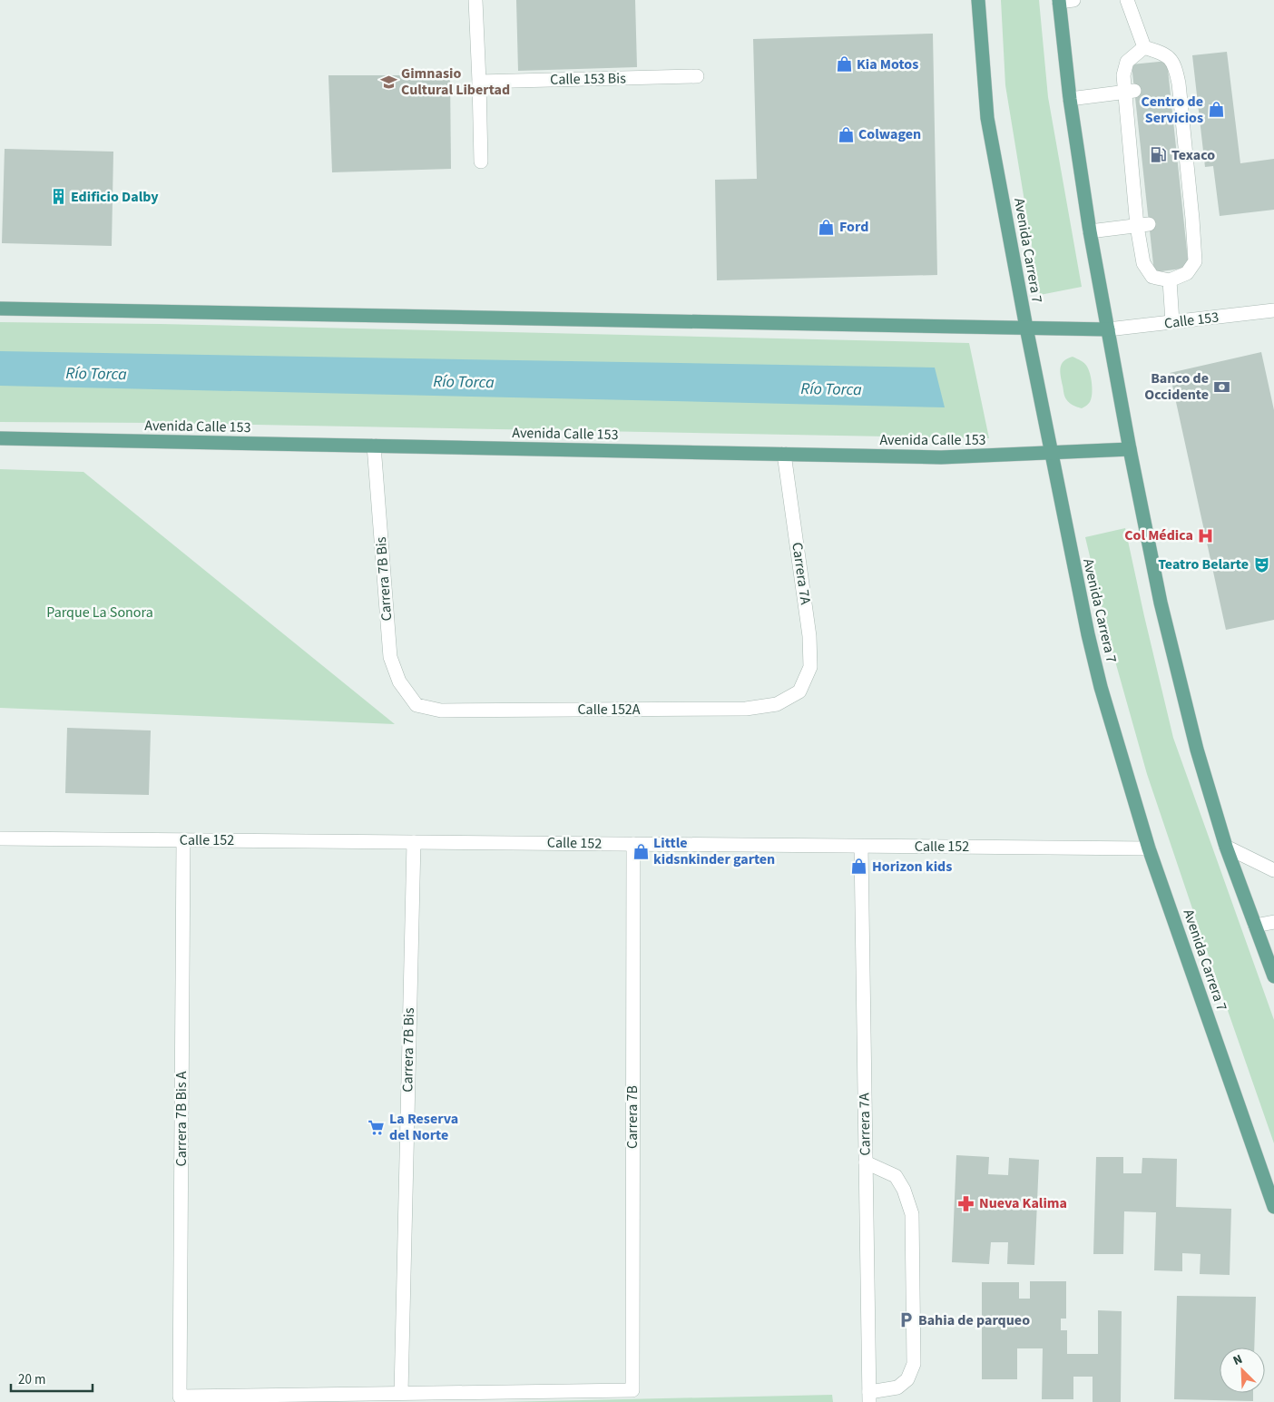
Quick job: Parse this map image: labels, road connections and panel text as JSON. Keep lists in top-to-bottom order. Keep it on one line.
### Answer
{"streets":{"main road":["Avenida Carrera 7","Avenida Calle 153"],"street":["Calle 153 Bis","Calle 153","Carrera 7A","Carrera 7B Bis","Calle 152A","Calle 152","Carrera 7B","Carrera 7B Bis A"]},"crossings":[["Avenida Carrera 7","Avenida Calle 153"],["Avenida Carrera 7","Calle 152"],["Avenida Calle 153","Carrera 7A"],["Avenida Calle 153","Carrera 7B Bis"],["Carrera 7A","Calle 152A"],["Carrera 7A","Calle 152"],["Carrera 7B Bis","Calle 152A"],["Carrera 7B Bis","Calle 152"],["Carrera 7B Bis","Carrera 7B"],["Carrera 7B Bis","Carrera 7B Bis A"],["Calle 152","Carrera 7B"],["Calle 152","Carrera 7B Bis A"],["Carrera 7B","Carrera 7B Bis A"]],"water":["Río Torca"],"parks":["Parque La Sonora"],"places":{"shop":["Kia Motos","Centro de Servicios","Colwagen","Ford","Little kidsnkinder garten","Horizon kids"],"school or university":["Gimnasio Cultural Libertad"],"fuel station":["Texaco"],"building":["Edificio Dalby"],"bank":["Banco de Occidente"],"hospital":["Col Médica"],"theatre":["Teatro Belarte"],"supermarket":["La Reserva del Norte"],"pharmacy":["Nueva Kalima"],"parking":["Bahia de parqueo"]},"scale_bar":"20 m","north":"top left"}
